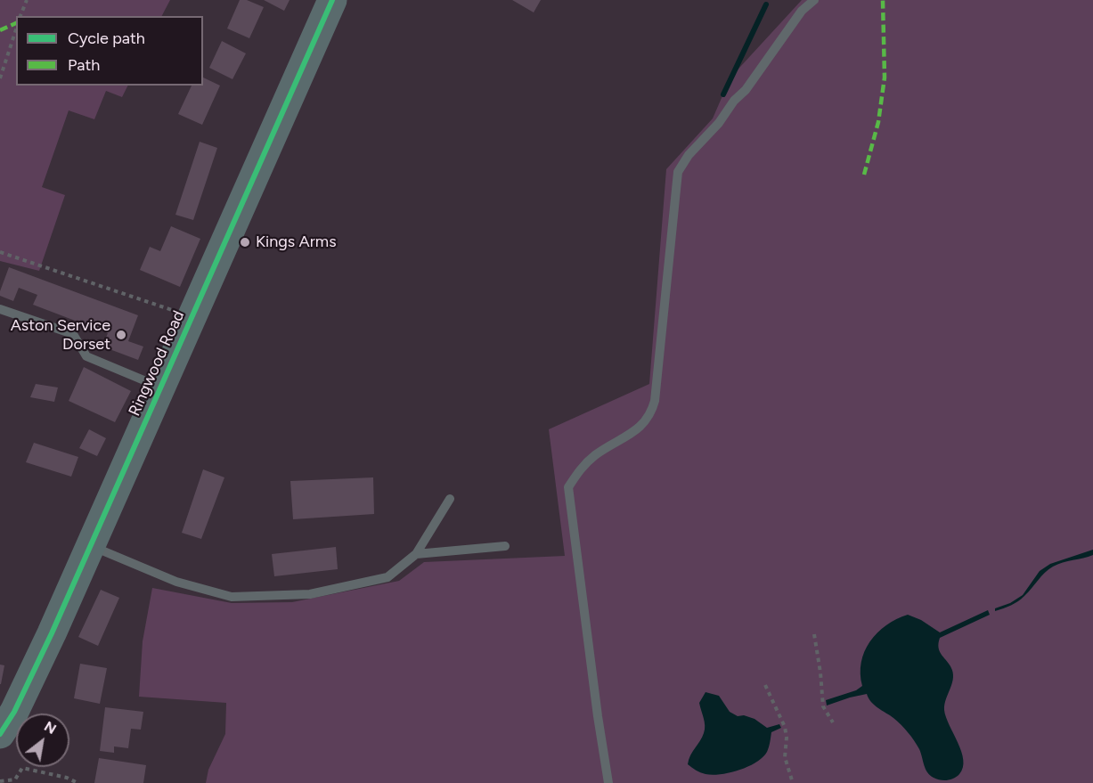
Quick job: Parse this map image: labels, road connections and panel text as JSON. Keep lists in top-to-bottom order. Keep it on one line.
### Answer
{"streets":{"highway":["Ringwood Road"]},"places":["Kings Arms","Aston Service Dorset"],"legend":["Cycle path","Path"],"north":"top right"}
